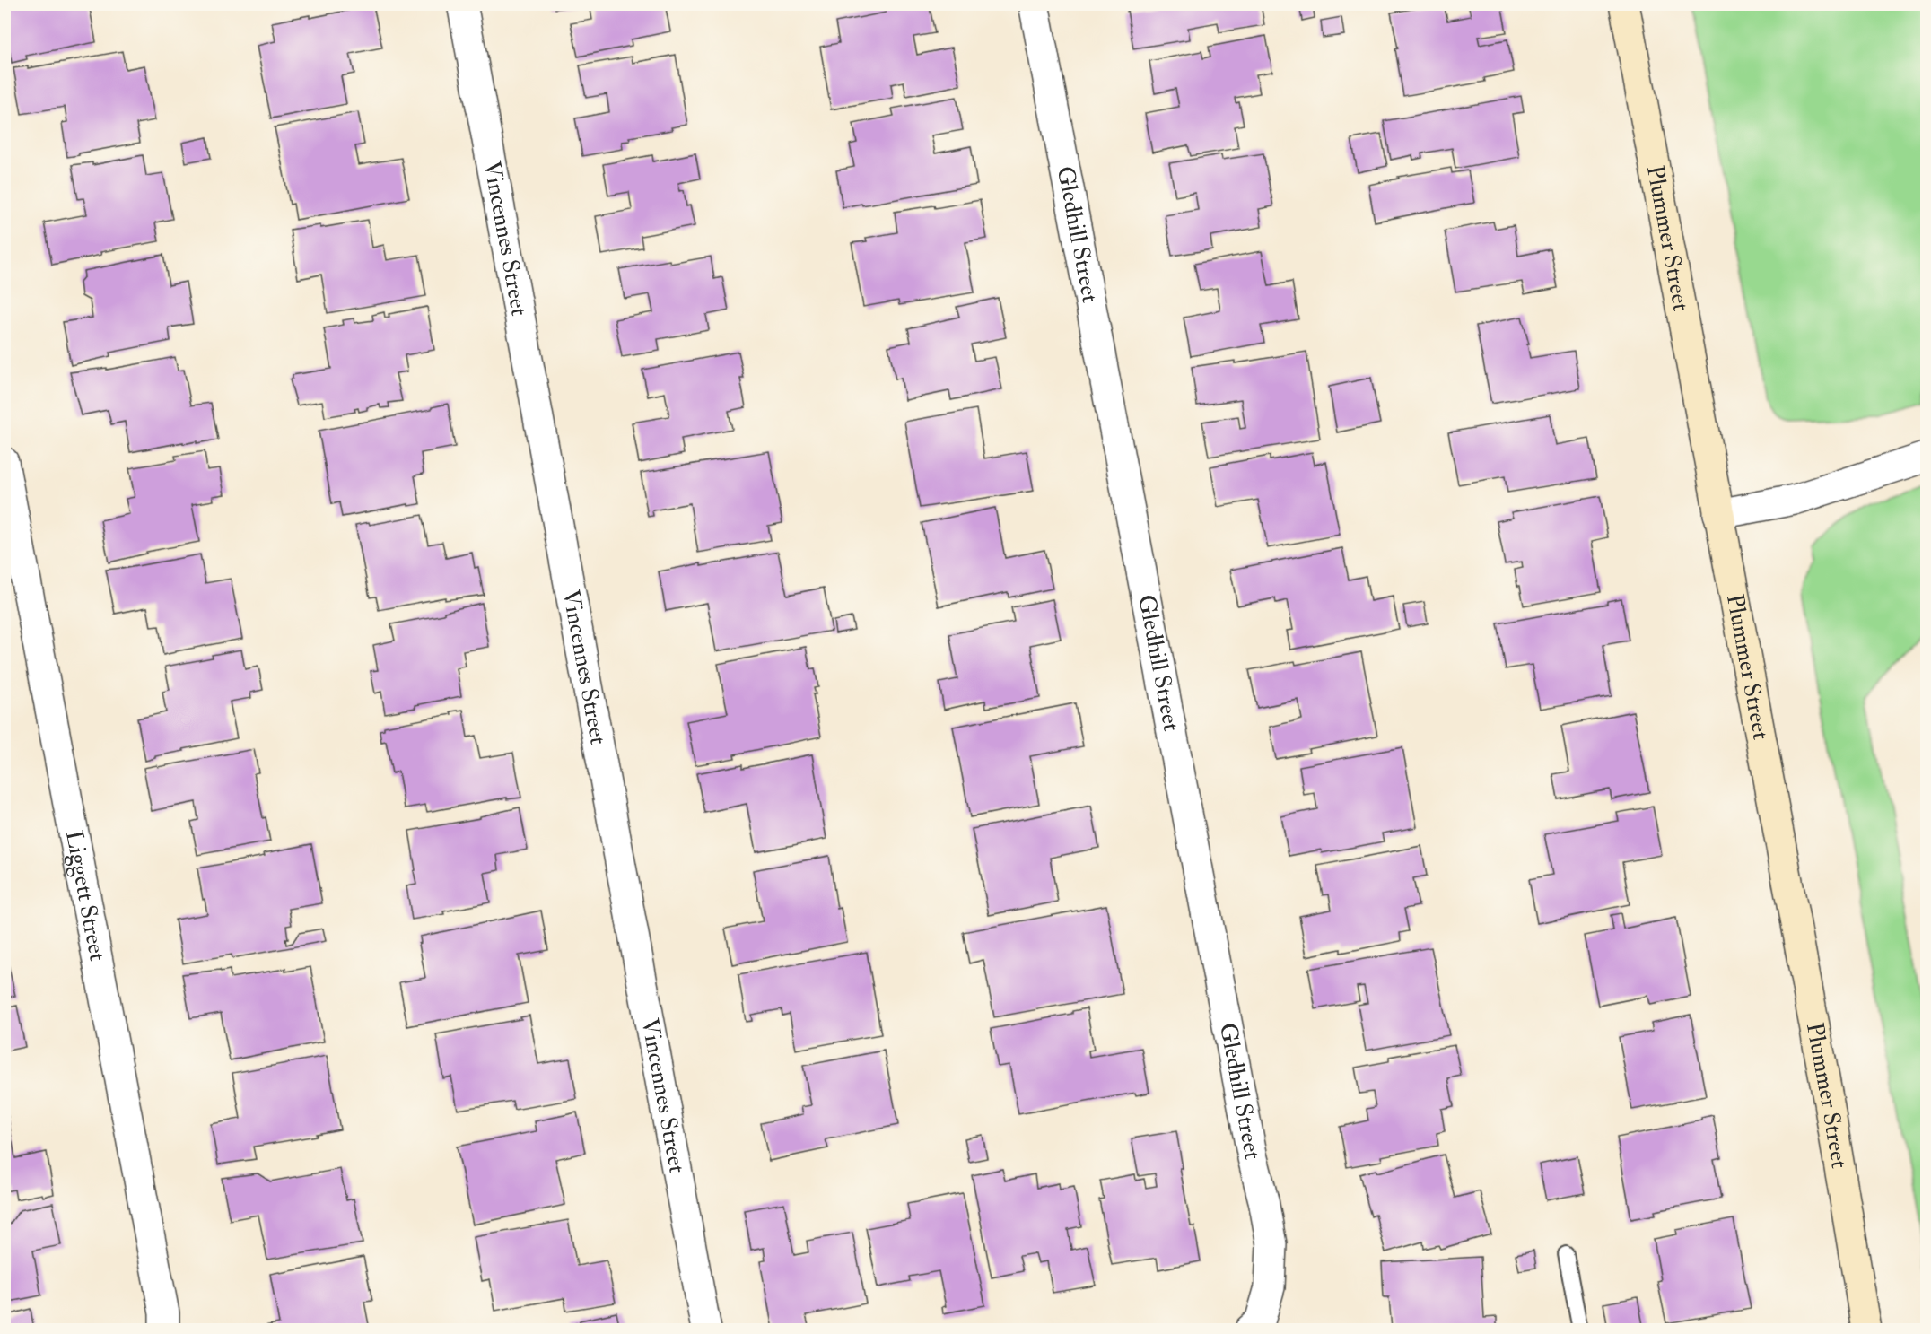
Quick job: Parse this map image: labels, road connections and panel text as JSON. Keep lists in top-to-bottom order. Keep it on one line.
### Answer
{"streets":{"main road":["Plummer Street"],"street":["Gledhill Street","Vincennes Street","Liggett Street"]}}
